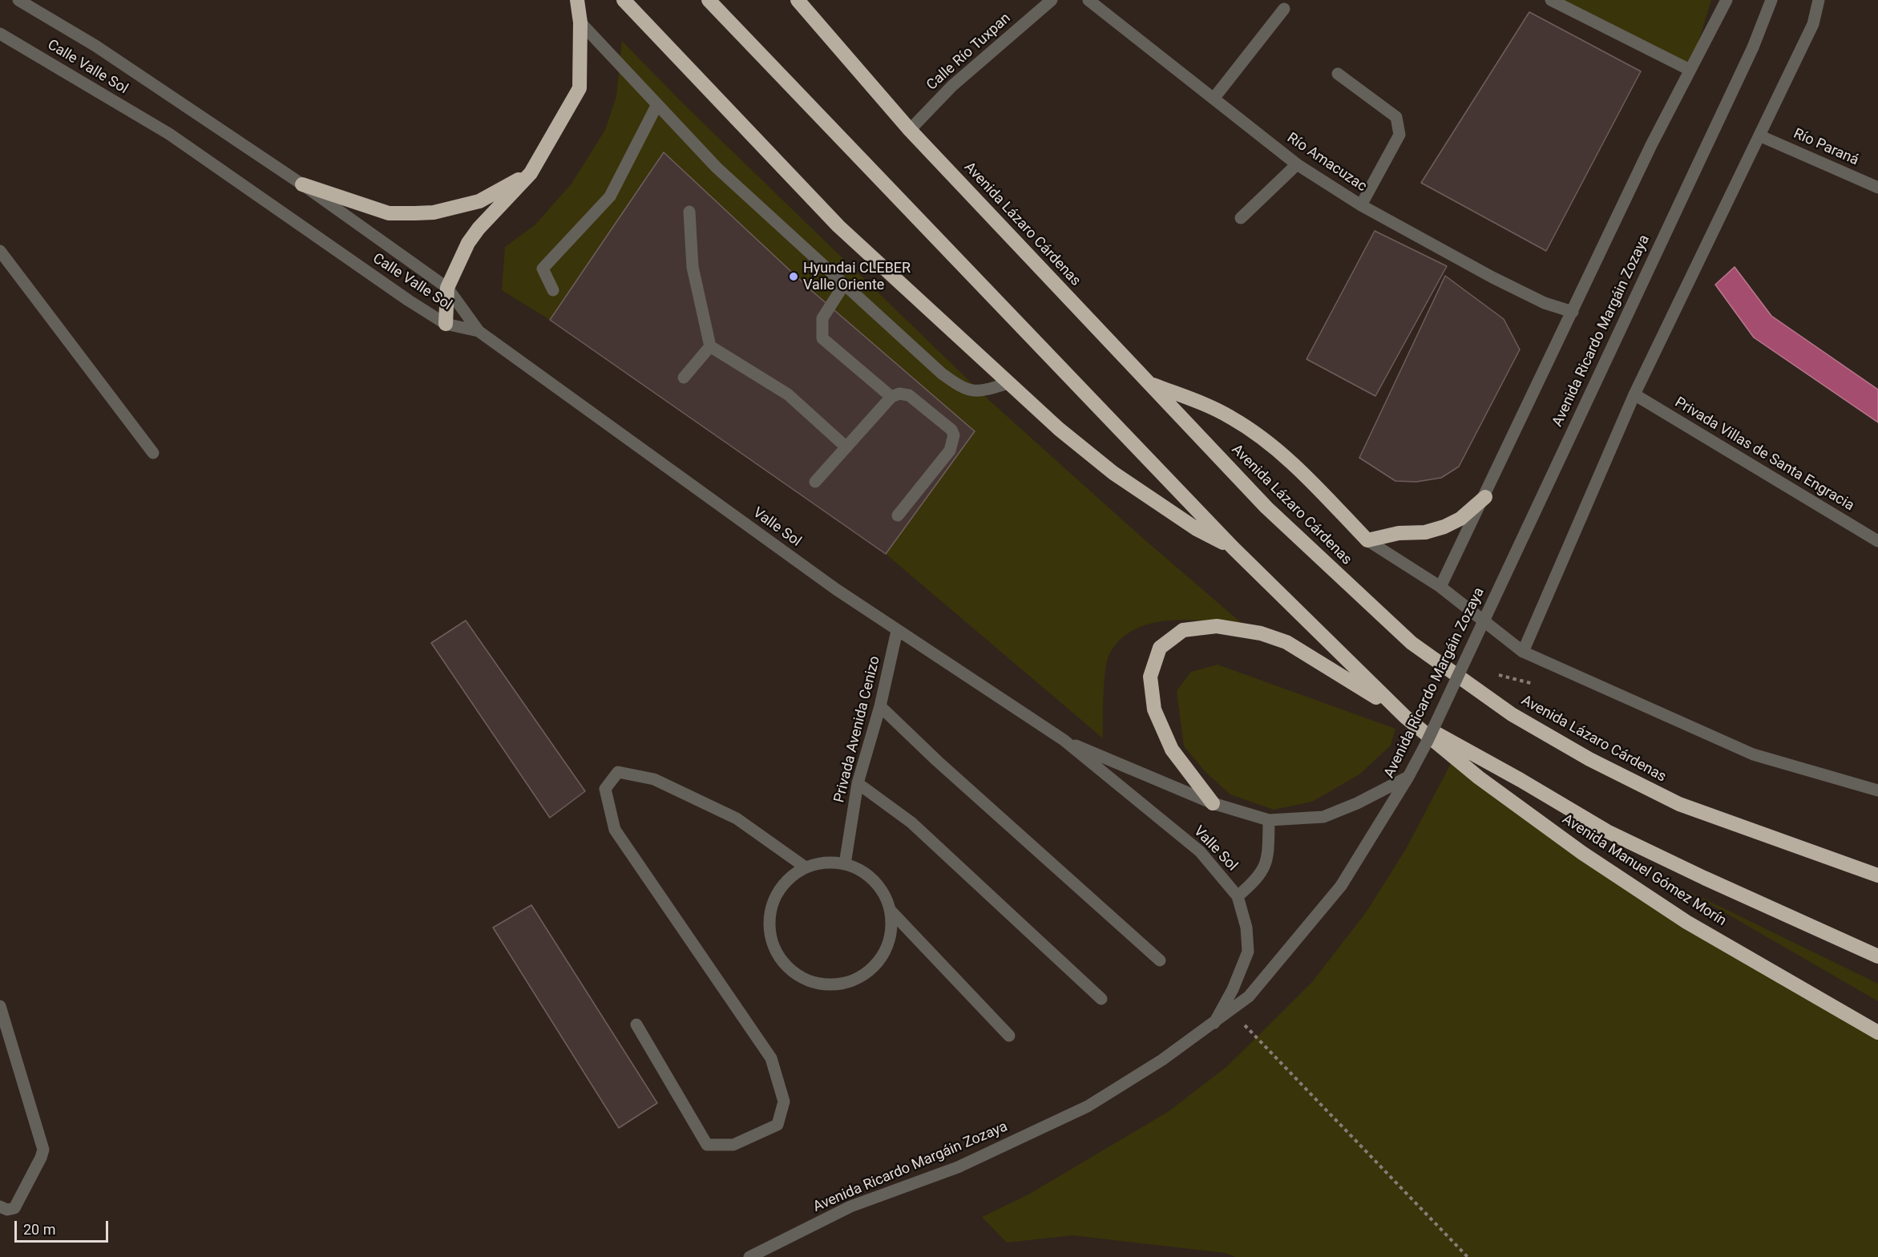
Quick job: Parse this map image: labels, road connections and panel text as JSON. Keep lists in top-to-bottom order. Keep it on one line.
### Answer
{"streets":{"highway":["Avenida Lázaro Cárdenas","Avenida Manuel Gómez Morín"],"street":["Calle Río Tuxpan","Calle Valle Sol","Río Paraná","Río Amacuzac","Avenida Ricardo Margáin Zozaya","Privada Villas de Santa Engracia","Valle Sol","Privada Avenida Cenizo"]},"crossings":[["Calle Río Tuxpan","Avenida Lázaro Cárdenas"],["Calle Valle Sol","Valle Sol"],["Avenida Ricardo Margáin Zozaya","Valle Sol"],["Valle Sol","Privada Avenida Cenizo"]],"places":["Hyundai CLEBER Valle Oriente"],"scale_bar":"20 m"}
